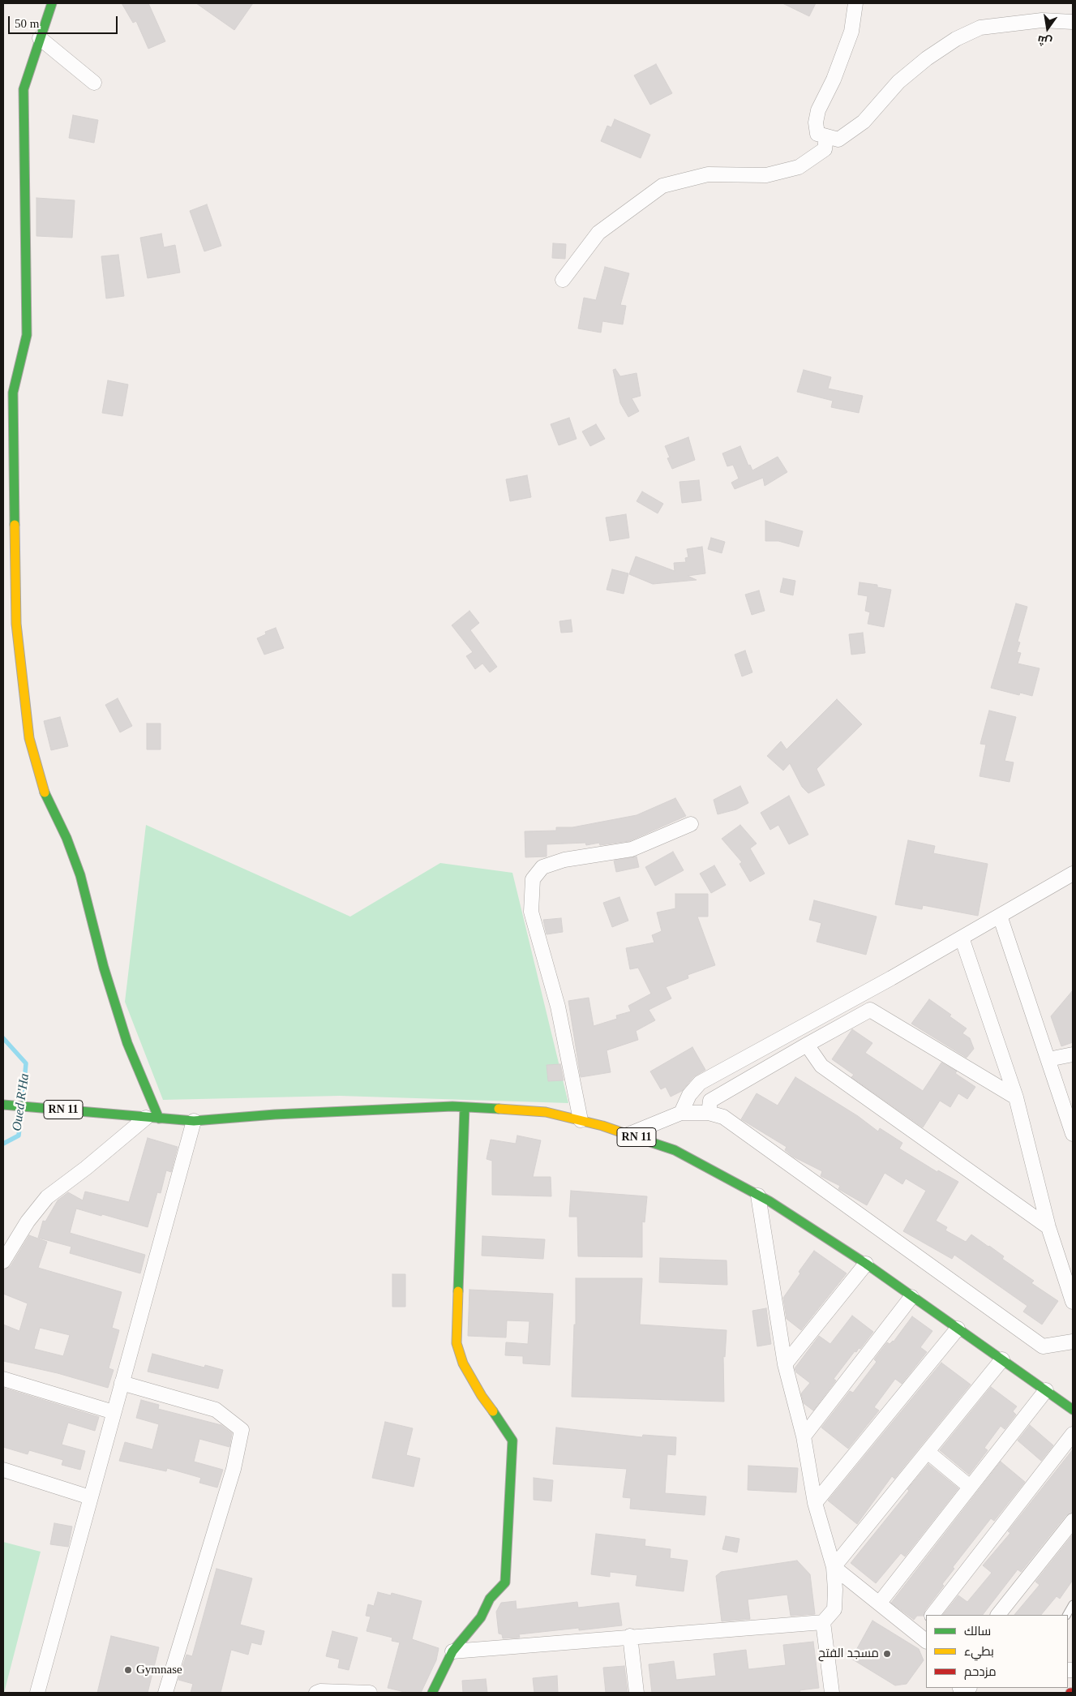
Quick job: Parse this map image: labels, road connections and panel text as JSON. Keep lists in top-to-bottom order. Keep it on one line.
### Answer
{"streets":{"street":["RN 11"]},"water":["Oued R'Ha"],"places":["مسجد الفتح","Gymnase"],"legend":["سالك","بطيء","مزدحم"],"scale_bar":"50 m","north":"bottom"}
